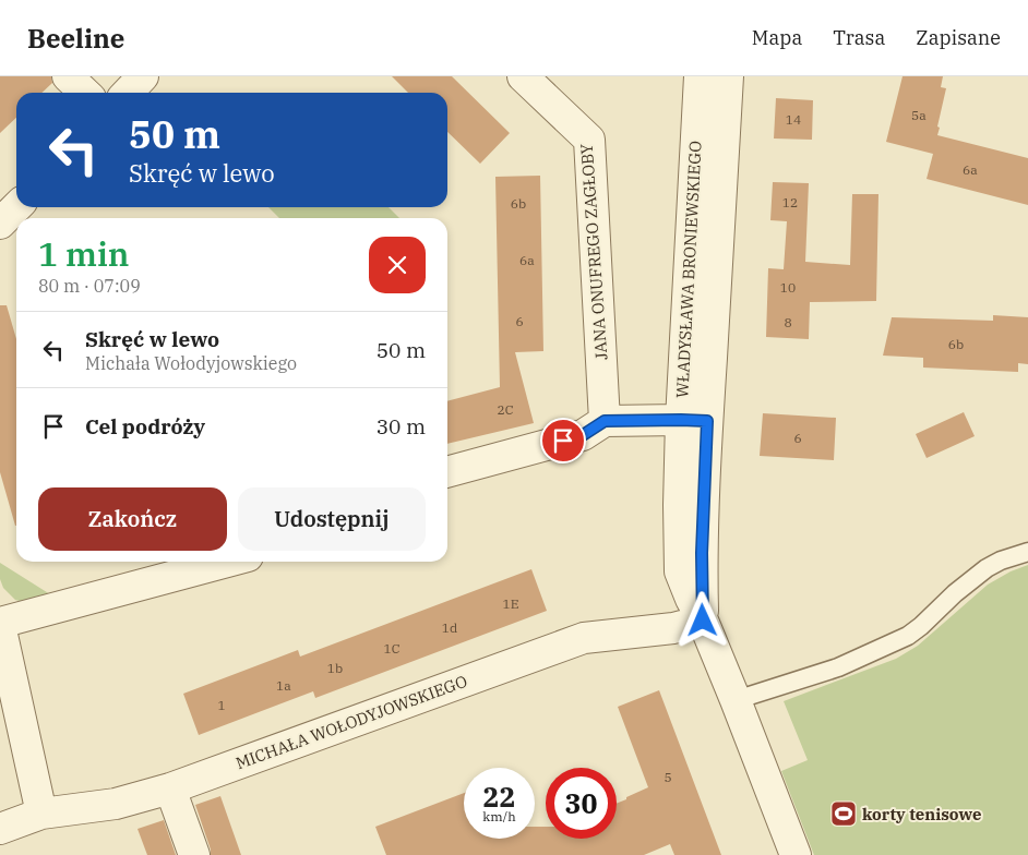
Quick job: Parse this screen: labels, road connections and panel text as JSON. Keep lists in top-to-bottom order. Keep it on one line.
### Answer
{"streets":{"street":["JANA ONUFREGO ZAGŁOBY","WŁADYSŁAWA BRONIEWSKIEGO","MICHAŁA WOŁODYJOWSKIEGO"]},"crossings":[["WŁADYSŁAWA BRONIEWSKIEGO","MICHAŁA WOŁODYJOWSKIEGO"]],"places":{"sports":["korty tenisowe"]},"house_numbers":["5a","14","6a","12","6b","6a","10","6","8","6b","2C","6","1E","1d","1C","1b","1a","1","5"],"page":{"header":"Beeline","nav":["Mapa","Trasa","Zapisane"],"turn":["50 m","Skręć w lewo"],"heading":["1 min","80 m · 07:09"],"list":[{"name":"Skręć w lewo","note":"Michała Wołodyjowskiego","value":"50 m"},{"name":"Cel podróży","value":"30 m"}],"buttons":["Zakończ","Udostępnij"],"speed":"22 km/h","limit":"30"}}
